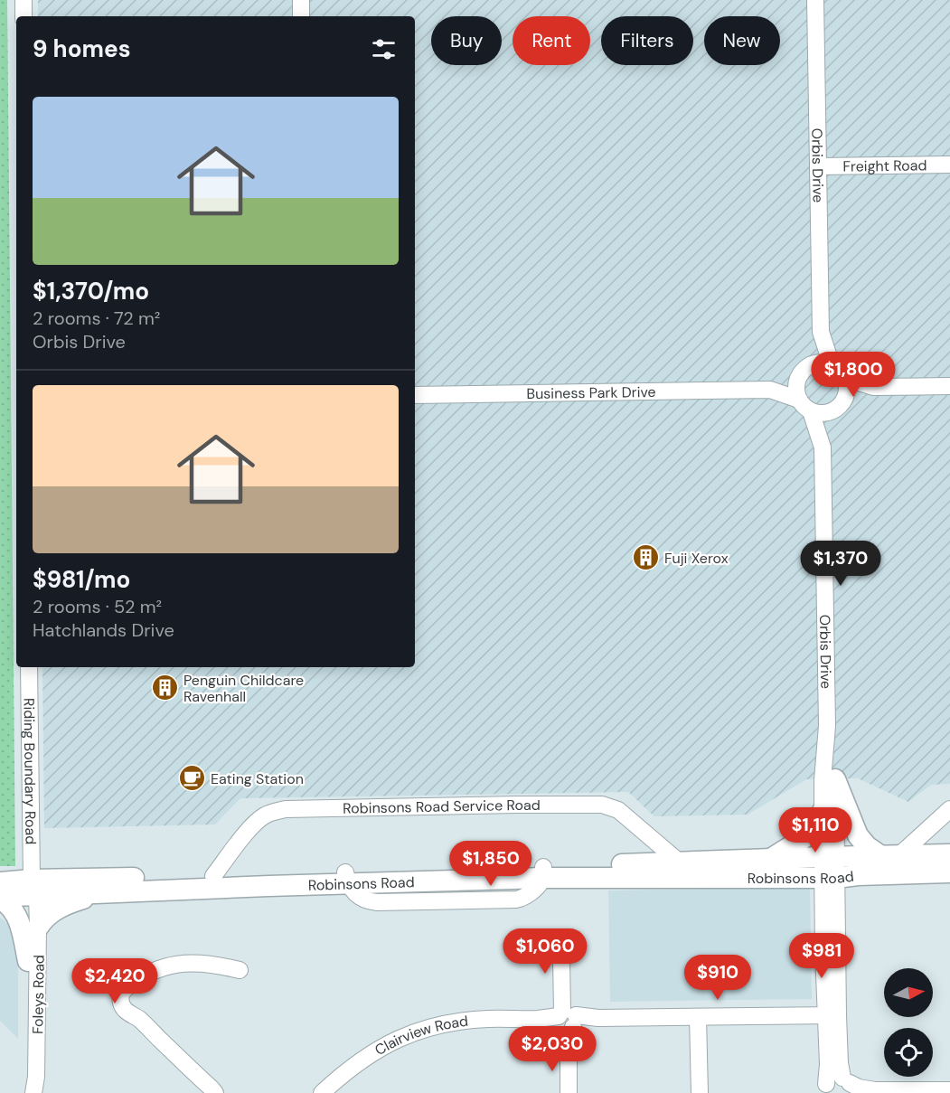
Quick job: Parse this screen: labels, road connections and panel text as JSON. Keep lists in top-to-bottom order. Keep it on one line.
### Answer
{"streets":{"main road":["Robinsons Road"],"street":["Freight Road","Orbis Drive","Business Park Drive","Riding Boundary Road","Robinsons Road Service Road","Foleys Road","Clairview Road"]},"crossings":[["Freight Road","Orbis Drive"],["Orbis Drive","Business Park Drive"],["Orbis Drive","Robinsons Road"],["Riding Boundary Road","Robinsons Road"],["Riding Boundary Road","Foleys Road"],["Robinsons Road Service Road","Robinsons Road"],["Robinsons Road","Foleys Road"]],"places":{"building":["Fuji Xerox","Penguin Childcare Ravenhall"],"cafe":["Eating Station"]},"north":"right","page":{"chip":["Buy","Rent","Filters","New"],"heading":"9 homes","list":[{"name":"$1,370/mo","note":"2 rooms · 72 m² · Orbis Drive"},{"name":"$981/mo","note":"2 rooms · 52 m² · Hatchlands Drive"}],"price":["$1,800","$1,370","$1,110","$1,850","$1,060","$981","$910","$2,420","$2,030"]}}
